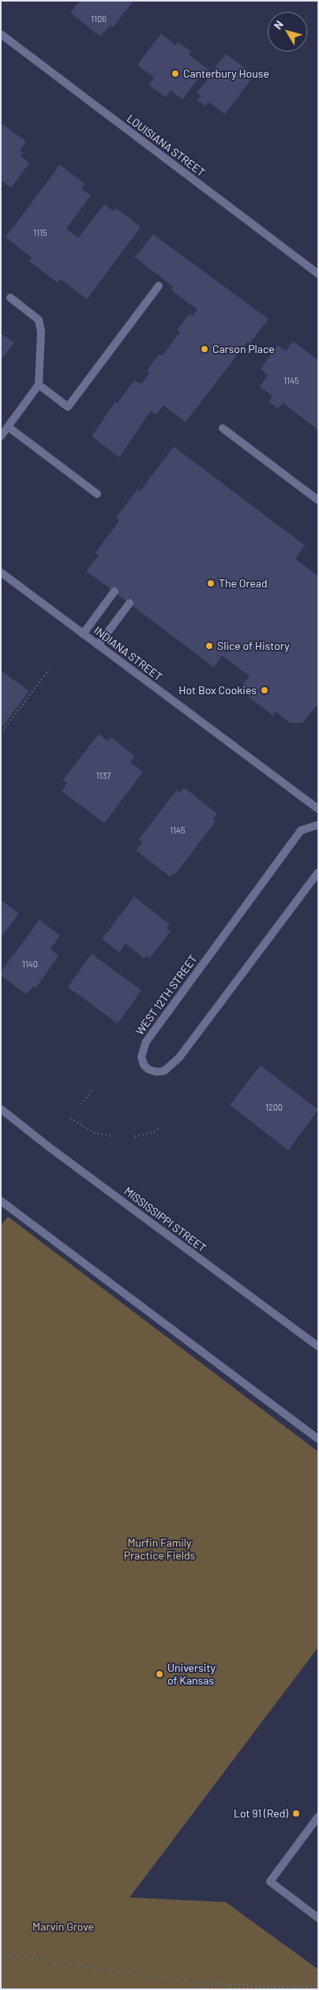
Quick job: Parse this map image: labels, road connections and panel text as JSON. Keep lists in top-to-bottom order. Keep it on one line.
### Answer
{"streets":{"street":["LOUISIANA STREET","INDIANA STREET","WEST 12TH STREET","MISSISSIPPI STREET"]},"parks":["Murfin Family Practice Fields","Marvin Grove"],"places":["Canterbury House","Carson Place","The Oread","Slice of History","Hot Box Cookies","University of Kansas","Lot 91 (Red)"],"house_numbers":["1106","1115","1145","1137","1145","1140","1200"],"north":"top left"}
